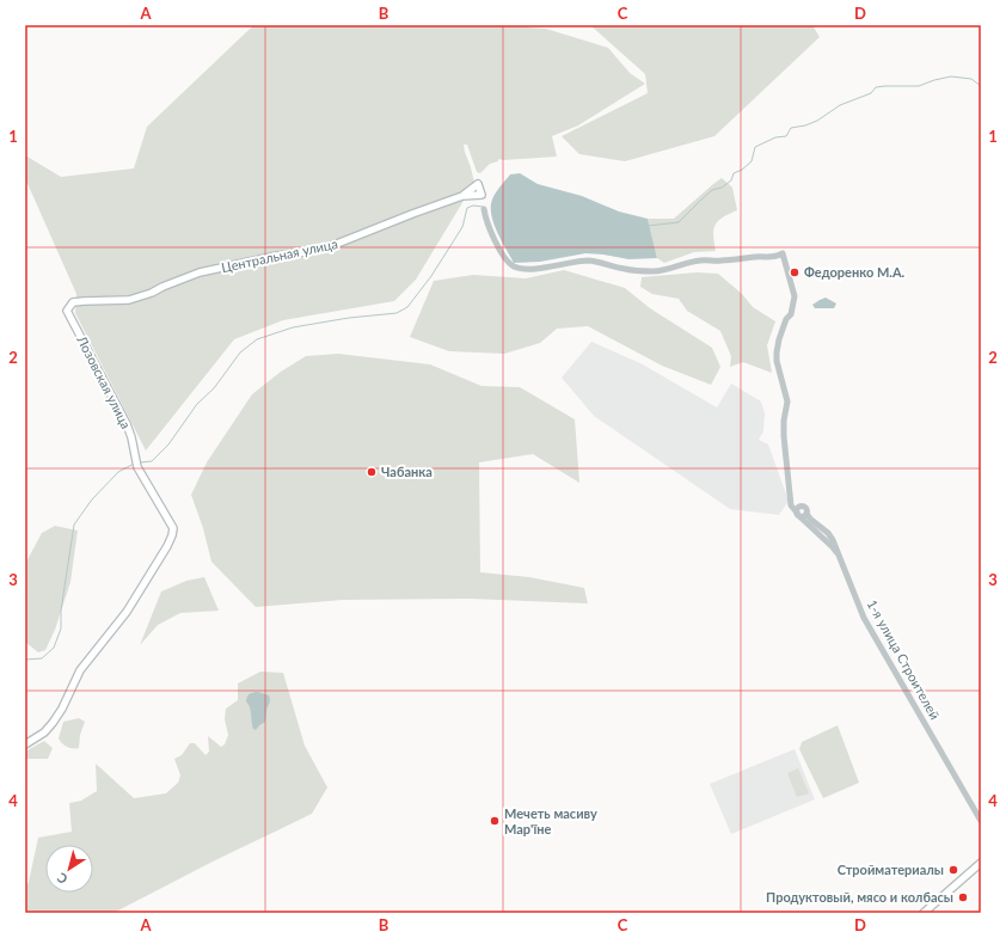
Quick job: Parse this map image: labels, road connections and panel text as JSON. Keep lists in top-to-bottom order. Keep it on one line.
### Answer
{"streets":{"main road":["Центральная улица","Лозовская улица"],"street":["1-я улица Строителей"]},"crossings":[["Центральная улица","Лозовская улица"]],"places":["Федоренко М.А.","Чабанка","Мечеть масиву Мар'їне","Стройматериалы","Продуктовый, мясо и колбасы"],"north":"bottom left","grid":{"columns":["A","B","C","D"],"rows":["1","2","3","4"]}}
